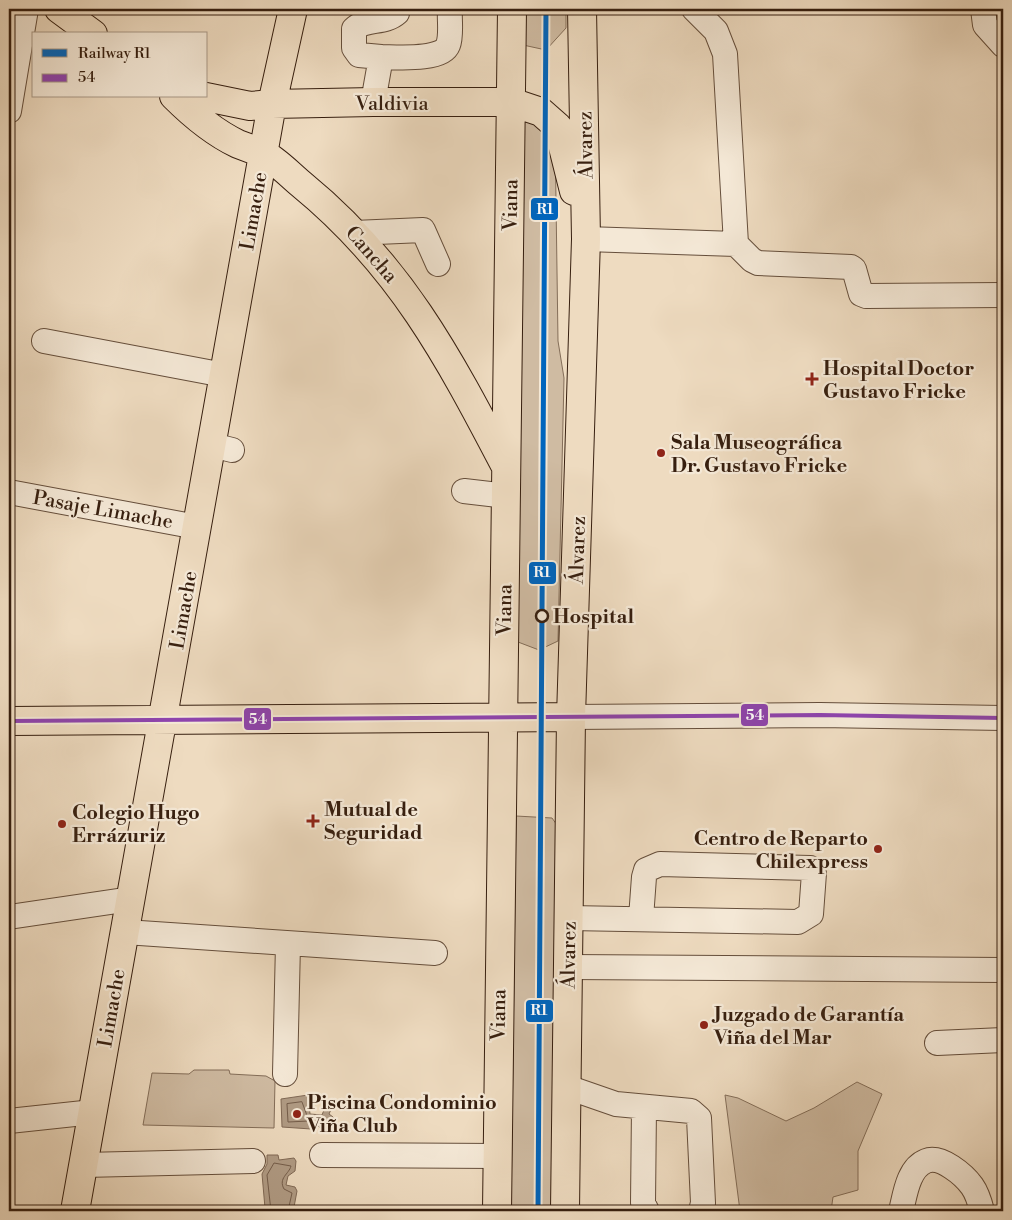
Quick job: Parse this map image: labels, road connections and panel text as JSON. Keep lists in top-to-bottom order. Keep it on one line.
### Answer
{"streets":{"main road":["Valdivia","Álvarez","Viana","Limache","Cancha"],"street":["Pasaje Limache"]},"crossings":[["Valdivia","Álvarez"],["Valdivia","Viana"],["Valdivia","Limache"],["Viana","Cancha"],["Limache","Cancha"],["Limache","Pasaje Limache"]],"places":{"health":["Hospital Doctor Gustavo Fricke","Mutual de Seguridad"],"other":["Sala Museográfica Dr. Gustavo Fricke","Hospital","Colegio Hugo Errázuriz","Centro de Reparto Chilexpress","Juzgado de Garantía Viña del Mar","Piscina Condominio Viña Club"]},"lines":["rail line R1","transit line 54"],"legend":["Railway R1","54"]}
